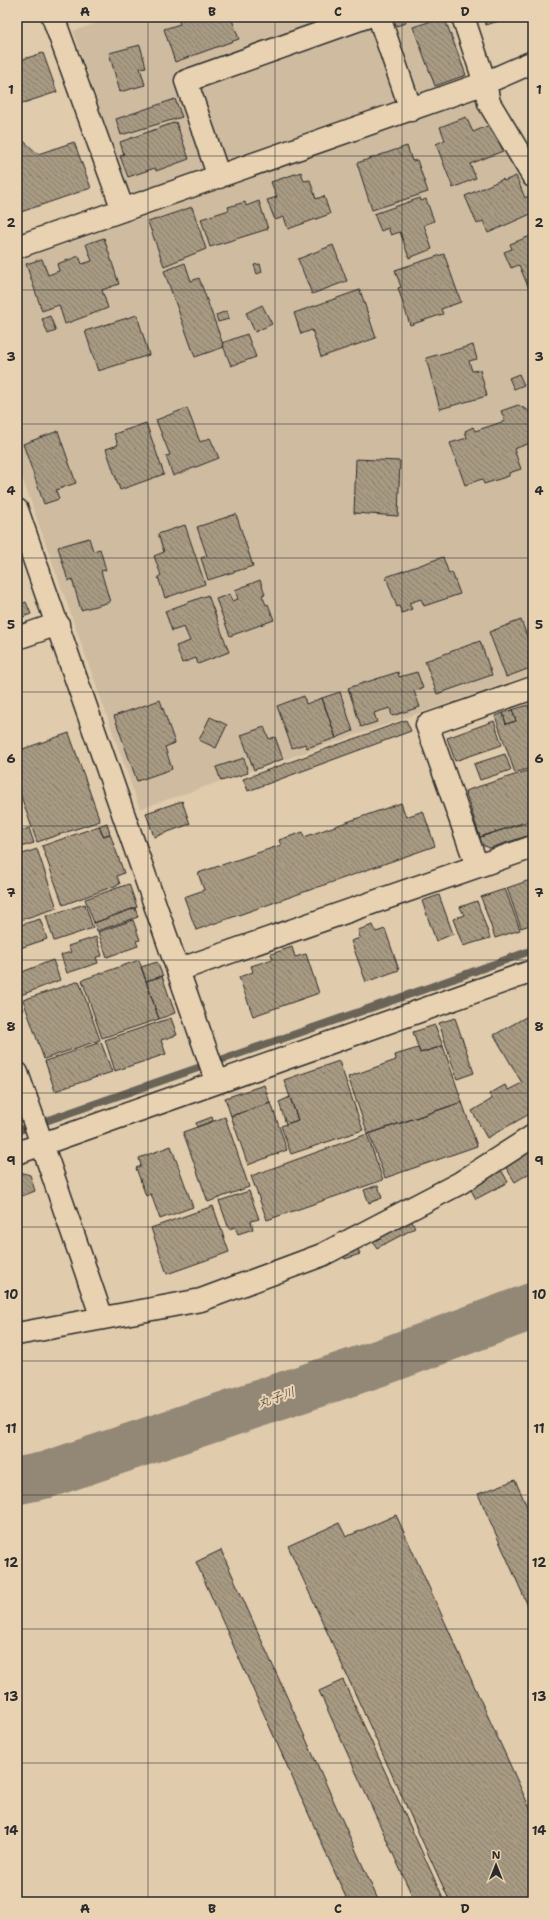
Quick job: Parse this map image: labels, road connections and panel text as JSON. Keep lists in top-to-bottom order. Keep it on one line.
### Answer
{"water":["丸子川"],"north":"top","grid":{"columns":["A","B","C","D"],"rows":["1","2","3","4","5","6","7","8","9","10","11","12","13","14"]}}
